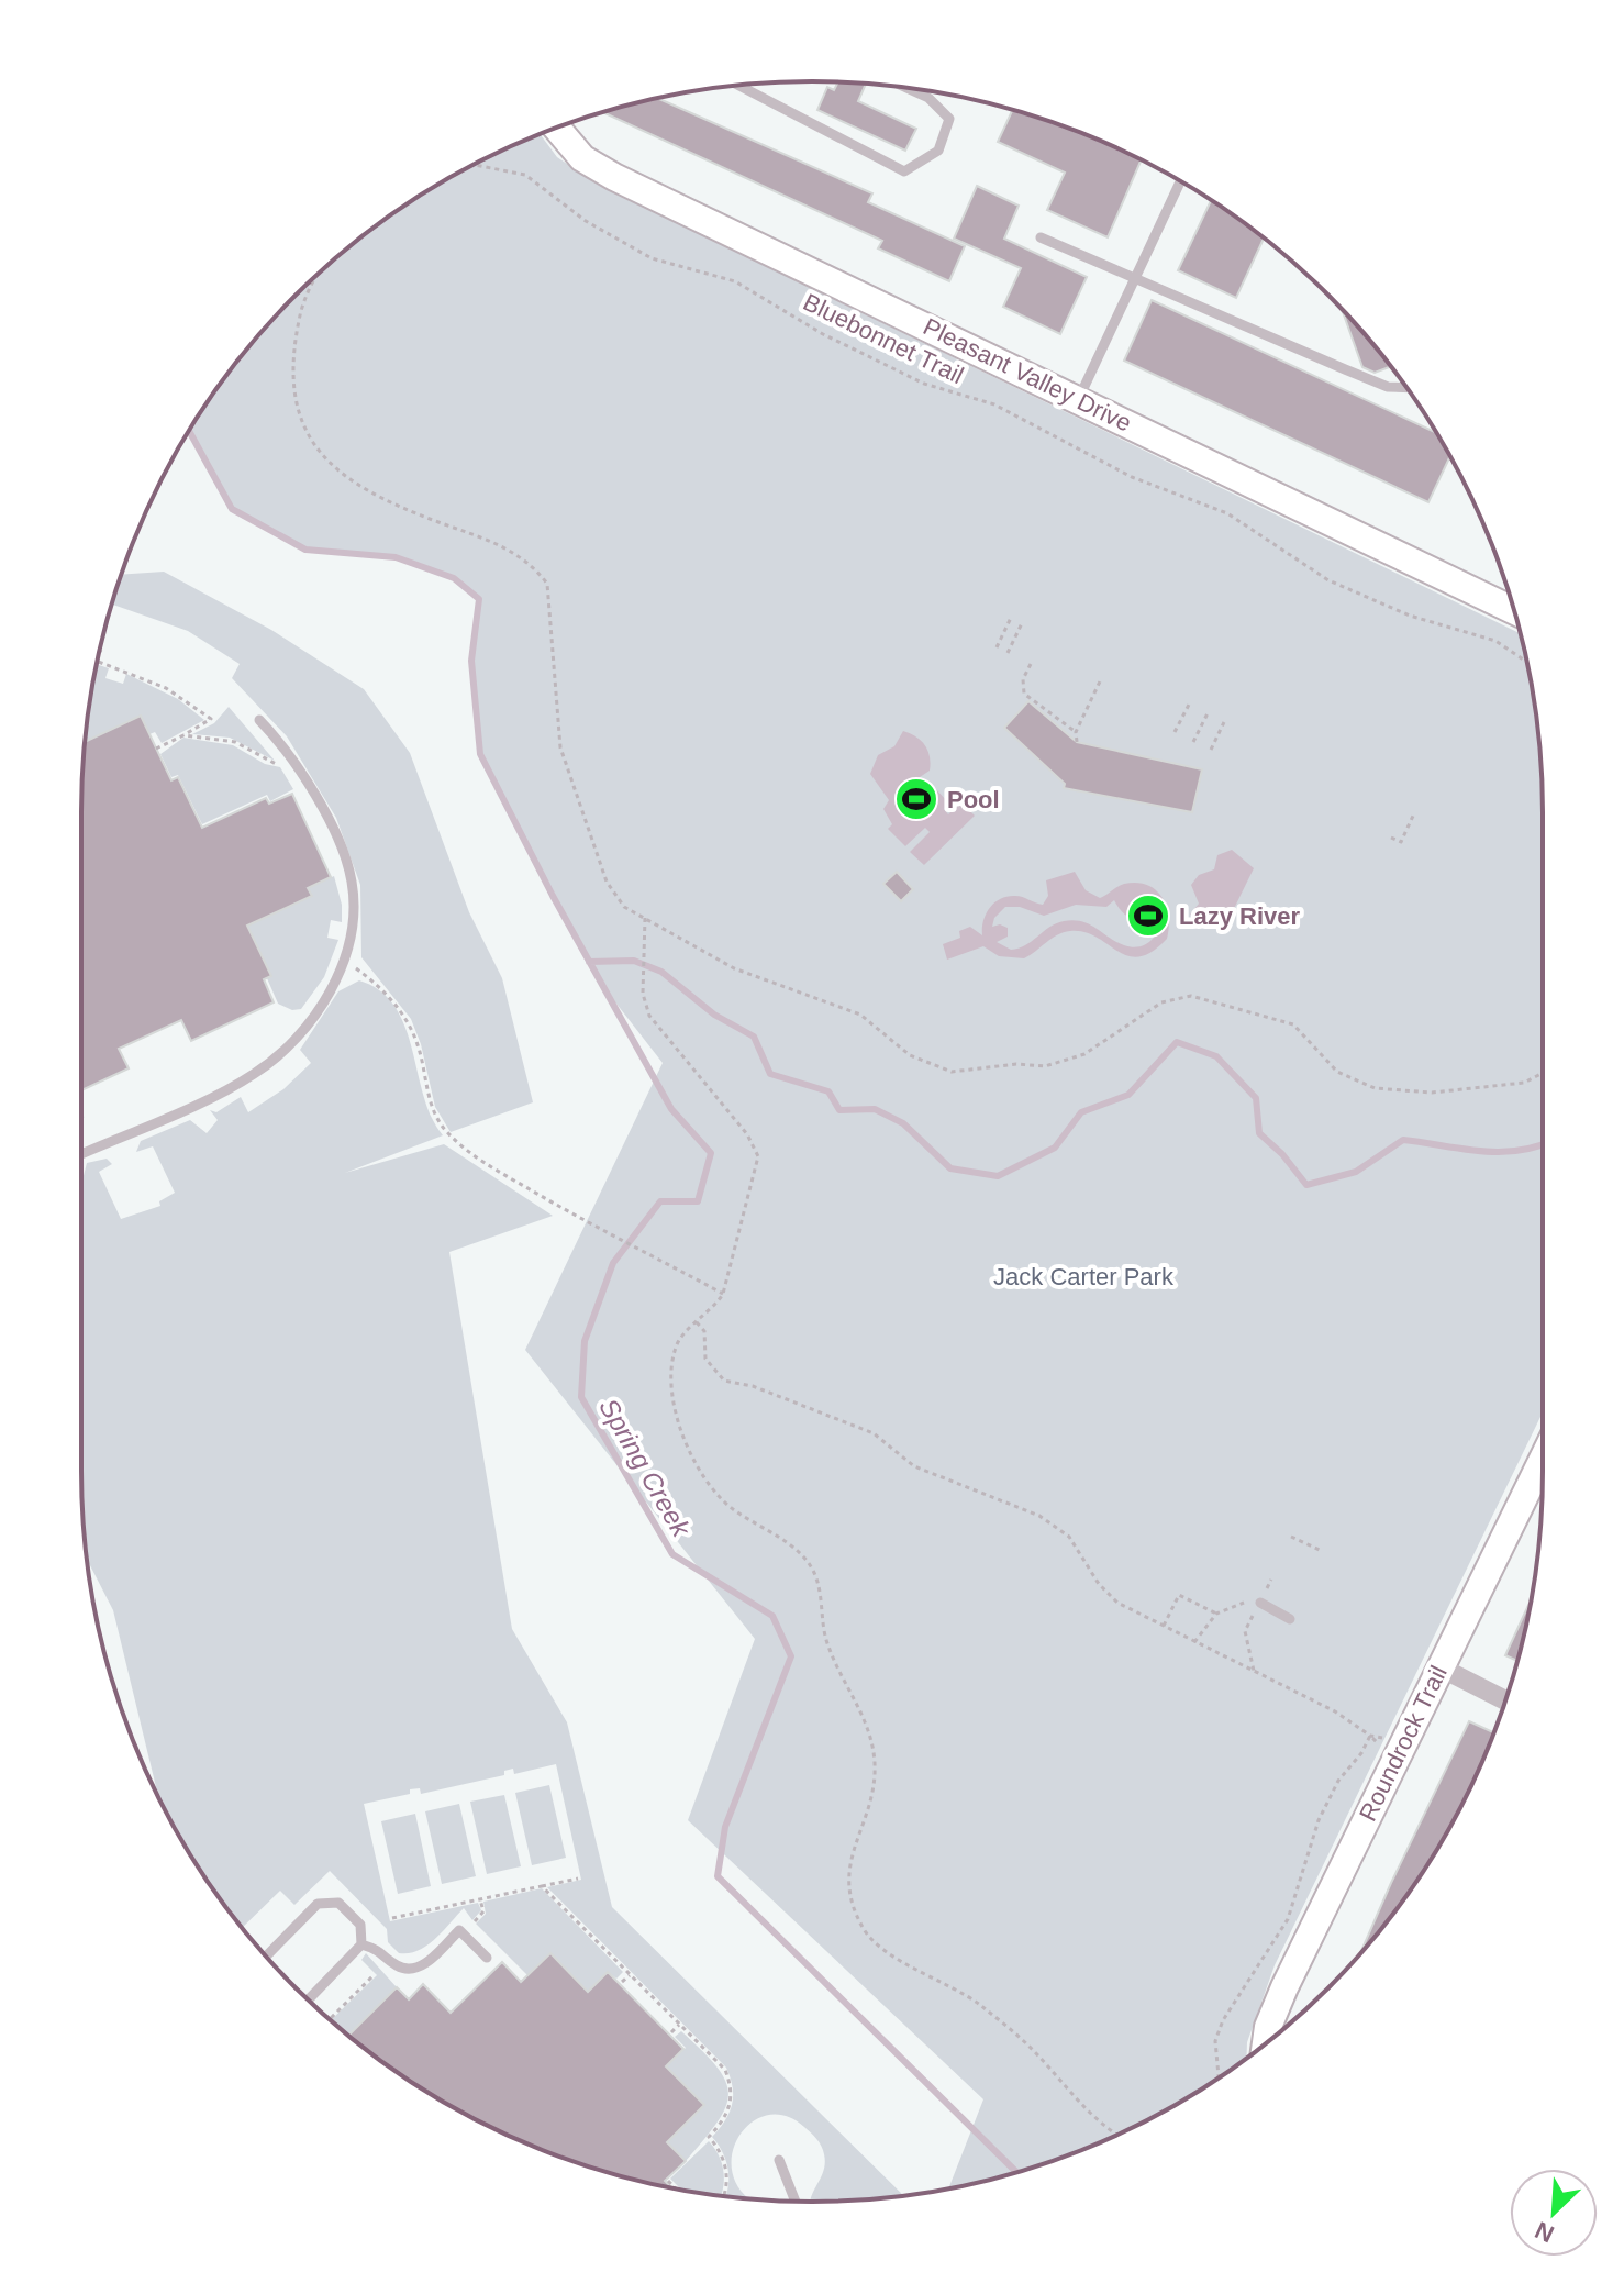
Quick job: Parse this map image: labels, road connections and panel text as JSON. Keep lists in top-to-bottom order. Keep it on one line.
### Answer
{"streets":{"street":["Pleasant Valley Drive","Roundrock Trail"],"path":["Bluebonnet Trail"]},"water":["Spring Creek"],"parks":["Jack Carter Park"],"places":{"sports":["Pool","Lazy River"]},"north":"bottom left"}
